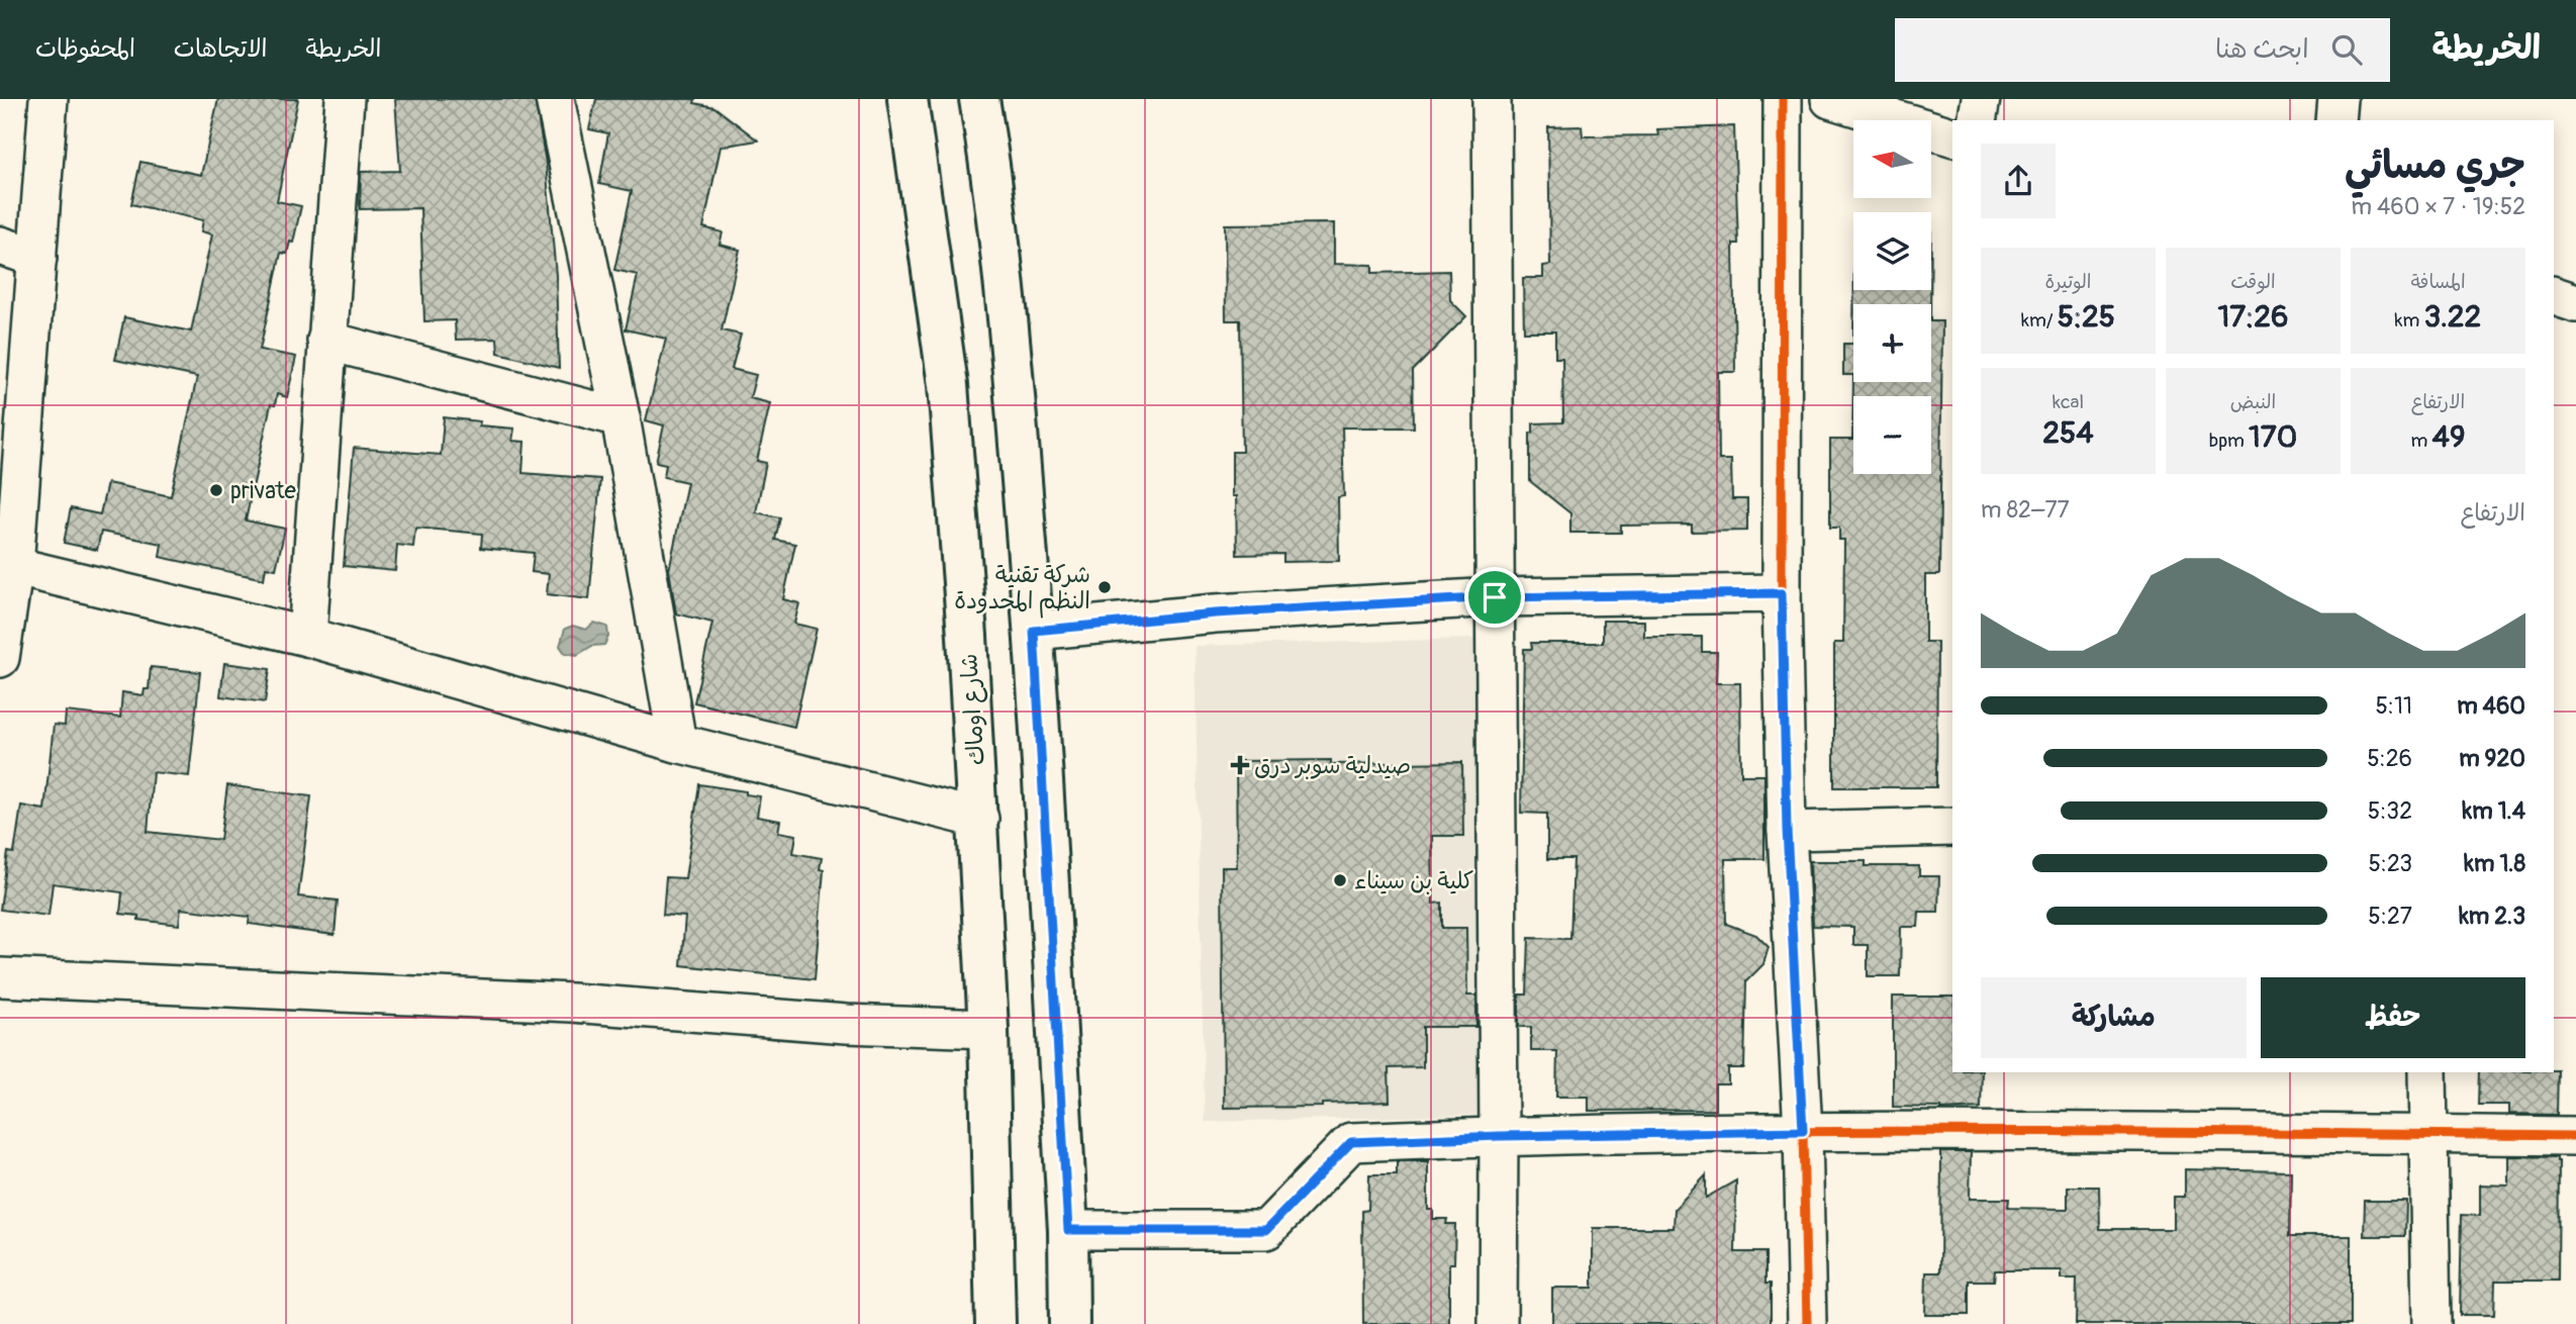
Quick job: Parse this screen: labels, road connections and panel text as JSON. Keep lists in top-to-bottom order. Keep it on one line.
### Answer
{"streets":{"main road":["شارع اوماك"]},"places":{"other":["private","شركة تقنية النظم المحدودة","كلية بن سيناء"],"health":["صيدلية سوبر درق"]},"north":"left","page":{"header":"الخريطة","search":"ابحث هنا","nav":["الخريطة","الاتجاهات","المحفوظات"],"map_buttons":["+","−"],"heading":["جري مسائي","19:52 · 7 × 460 m"],"stats":[["المسافة","3.22 km"],["الوقت","17:26"],["الوتيرة","5:25 /km"],["الارتفاع","49 m"],["النبض","170 bpm"],["kcal","254"]],"chart":["الارتفاع","77–82 m"],"list":[{"name":"460 m","note":"5:11"},{"name":"920 m","note":"5:26"},{"name":"1.4 km","note":"5:32"},{"name":"1.8 km","note":"5:23"},{"name":"2.3 km","note":"5:27"}],"buttons":["حفظ","مشاركة"]}}
